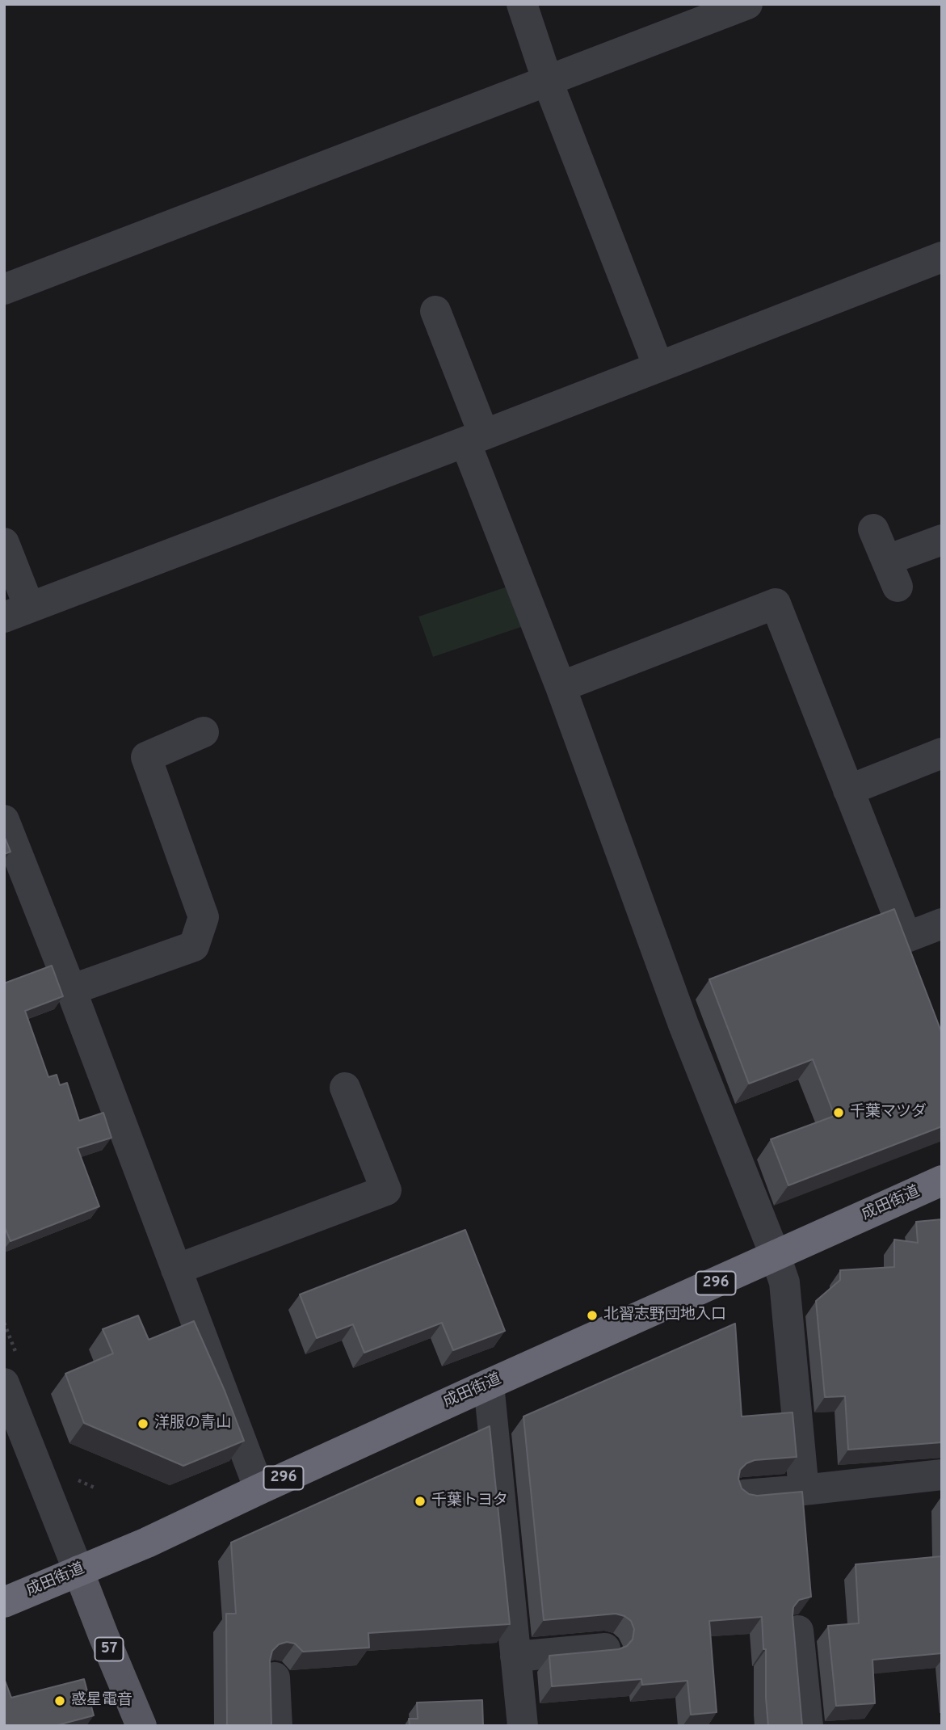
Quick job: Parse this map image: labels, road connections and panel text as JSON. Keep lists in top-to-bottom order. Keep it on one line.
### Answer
{"streets":{"highway":["成田街道","296"],"main road":["57"]},"crossings":[["成田街道","57"]],"places":["千葉マツダ","北習志野団地入口","洋服の青山","千葉トヨタ","惑星電音"]}
